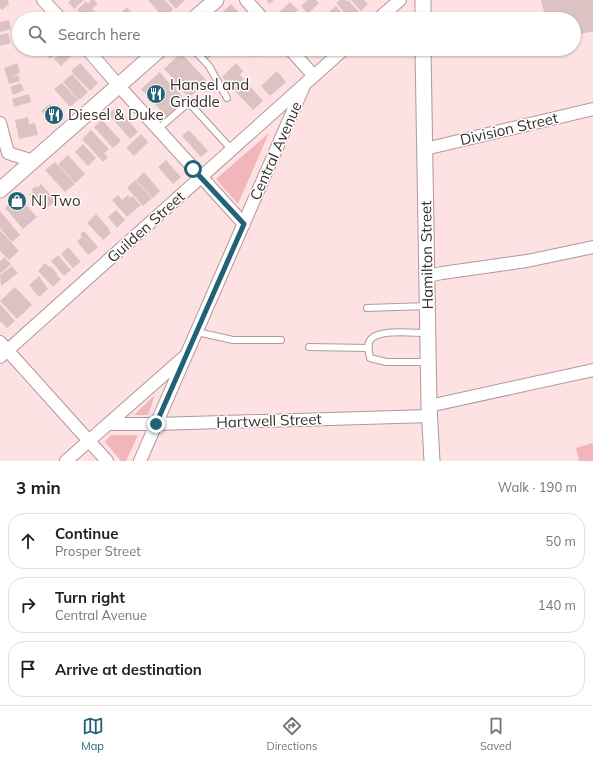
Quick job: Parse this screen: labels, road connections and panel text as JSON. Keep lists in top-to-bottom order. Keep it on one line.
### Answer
{"streets":{"street":["Division Street","Central Avenue","Guilden Street","Hamilton Street","Hartwell Street"]},"crossings":[["Division Street","Hamilton Street"],["Central Avenue","Guilden Street"],["Central Avenue","Hartwell Street"],["Hamilton Street","Hartwell Street"]],"places":{"restaurant":["Hansel and Griddle","Diesel & Duke"],"shop":["NJ Two"]},"page":{"search":"Search here","heading":["3 min","Walk · 190 m"],"list":[["Continue","Prosper Street","50 m"],["Turn right","Central Avenue","140 m"],"Arrive at destination"],"nav":["Map","Directions","Saved"]}}
